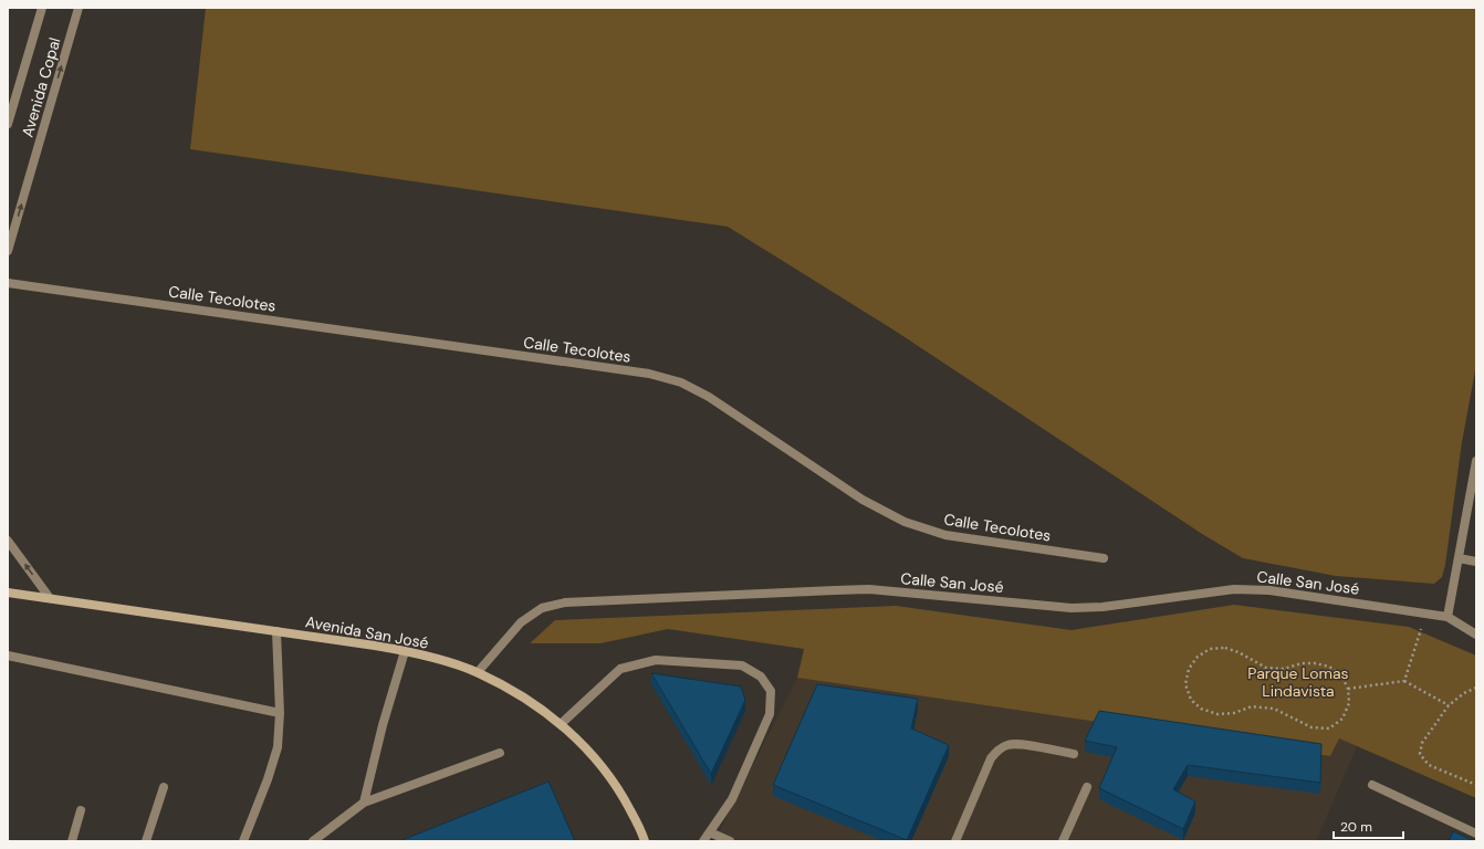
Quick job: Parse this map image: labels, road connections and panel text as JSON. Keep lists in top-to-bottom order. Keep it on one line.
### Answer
{"streets":{"main road":["Avenida San José"],"street":["Avenida Copal","Calle Tecolotes","Calle San José"]},"crossings":[["Calle San José","Avenida San José"]],"parks":["Parque Lomas Lindavista"],"scale_bar":"20 m"}
